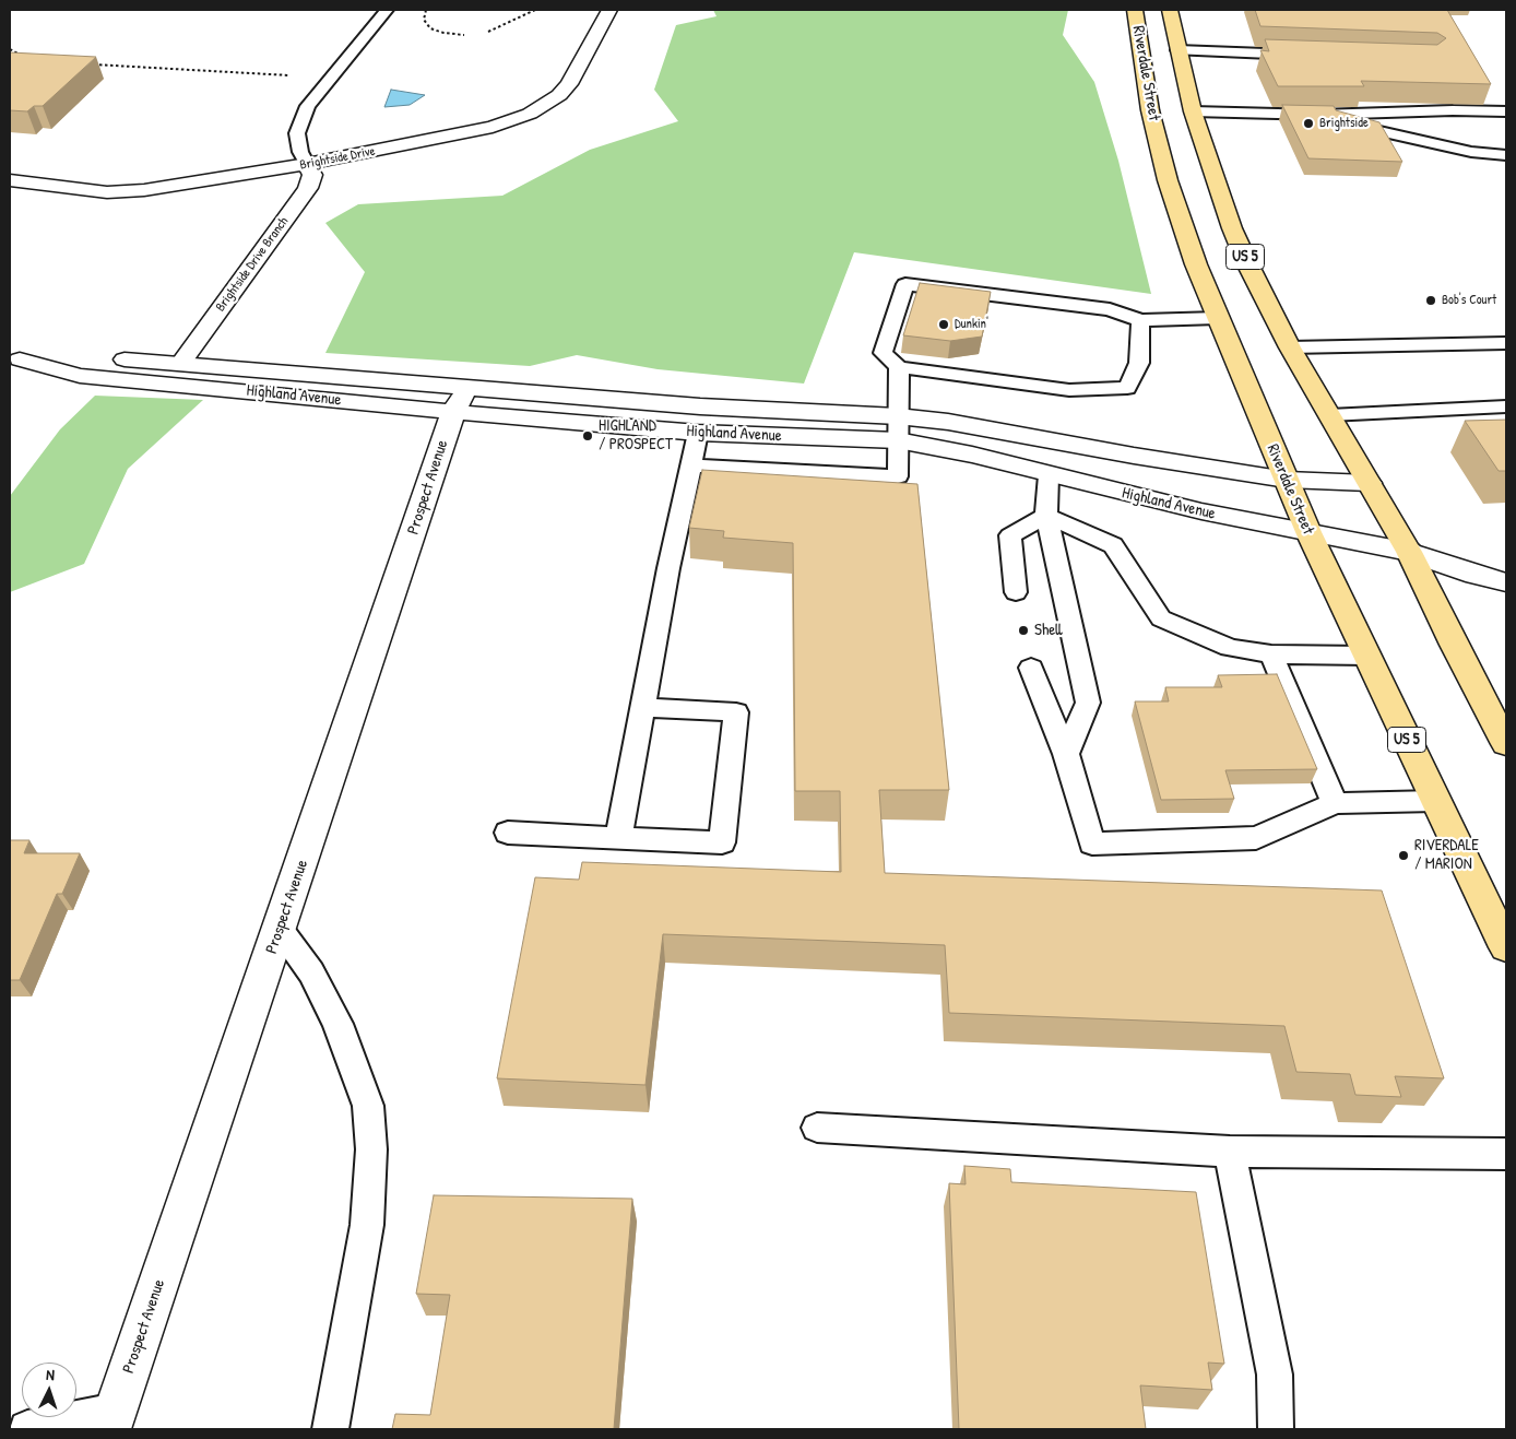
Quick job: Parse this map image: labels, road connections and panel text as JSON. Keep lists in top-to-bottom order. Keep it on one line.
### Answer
{"streets":{"main road":["Riverdale Street","Brightside Drive","US 5","Brightside Drive Branch","Highland Avenue","Prospect Avenue"]},"crossings":[["Riverdale Street","Highland Avenue"],["Brightside Drive","Brightside Drive Branch"],["US 5","Highland Avenue"],["Brightside Drive Branch","Highland Avenue"],["Highland Avenue","Prospect Avenue"]],"places":["Brightside","Bob's Court","Dunkin'","HIGHLAND / PROSPECT","Shell","RIVERDALE / MARION"],"north":"top"}
